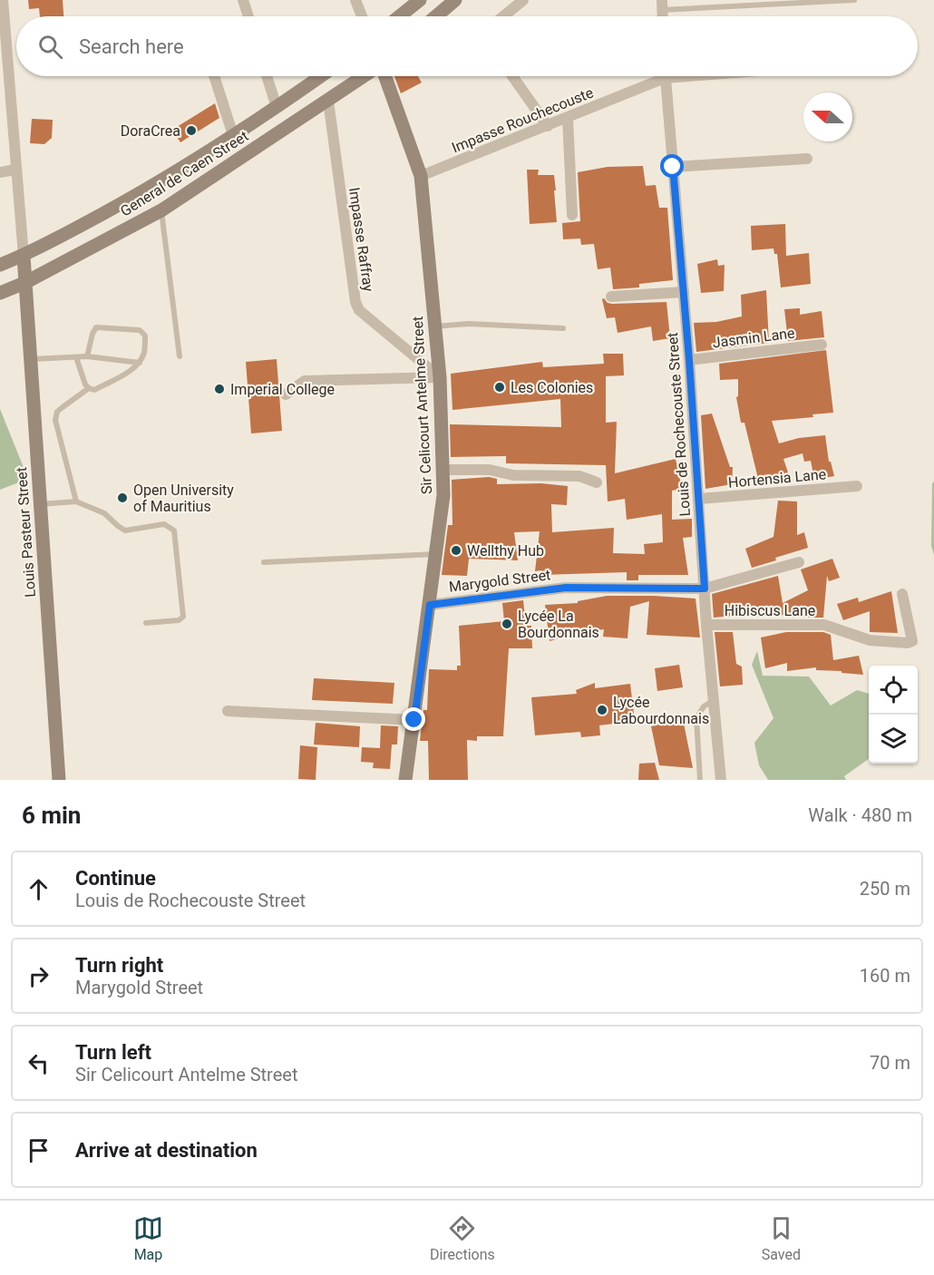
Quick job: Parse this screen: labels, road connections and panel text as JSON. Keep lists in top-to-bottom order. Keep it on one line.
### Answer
{"streets":{"street":["Impasse Rouchecouste","General de Caen Street","Impasse Raffray","Jasmin Lane","Sir Celicourt Antelme Street","Louis de Rochecouste Street","Hortensia Lane","Louis Pasteur Street","Marygold Street","Hibiscus Lane"]},"crossings":[["Impasse Rouchecouste","Sir Celicourt Antelme Street"],["General de Caen Street","Impasse Raffray"],["General de Caen Street","Louis Pasteur Street"],["Impasse Raffray","Sir Celicourt Antelme Street"],["Jasmin Lane","Louis de Rochecouste Street"],["Sir Celicourt Antelme Street","Marygold Street"],["Louis de Rochecouste Street","Hortensia Lane"],["Louis de Rochecouste Street","Marygold Street"],["Louis de Rochecouste Street","Hibiscus Lane"]],"places":["DoraCrea","Les Colonies","Imperial College","Open University of Mauritius","Wellthy Hub","Lycée La Bourdonnais","Lycée Labourdonnais"],"north":"left","page":{"search":"Search here","heading":["6 min","Walk · 480 m"],"list":[["Continue","Louis de Rochecouste Street","250 m"],["Turn right","Marygold Street","160 m"],["Turn left","Sir Celicourt Antelme Street","70 m"],"Arrive at destination"],"nav":["Map","Directions","Saved"]}}
